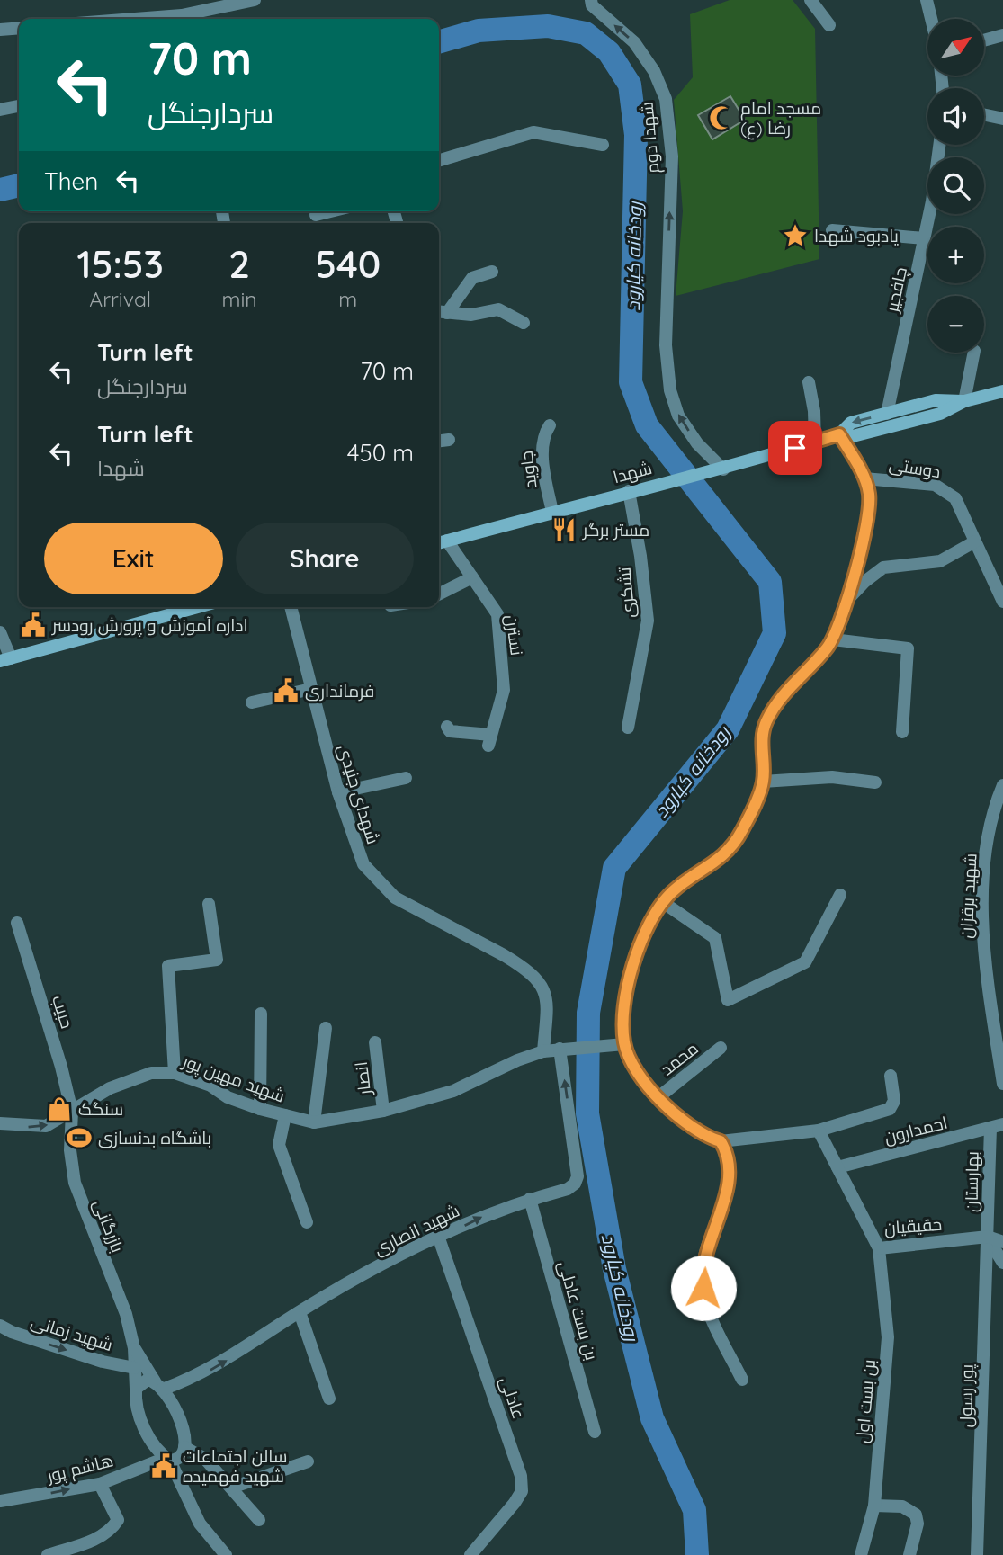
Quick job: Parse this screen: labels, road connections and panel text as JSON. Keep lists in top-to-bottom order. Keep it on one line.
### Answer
{"streets":{"main road":["شهدا"],"street":["شهدا دوم","چافجیر","دوستی","جاوید","تشکری","نسترن","شهدای جنیدی","شهید برقزان","حبیب","محمد","شهید مهین پور","انصار","احمدارون","بهارستان","بازرگانی","حقیقیان","شهید انصاری","بن بست عادلی","شهید زمانی","پور رسول","عادلی","بن بست اول","هاشم پور"]},"crossings":[["شهدا دوم","شهدا"],["چافجیر","شهدا"],["جاوید","شهدا"],["شهدا","تشکری"],["شهدا","نسترن"],["شهدای جنیدی","شهید مهین پور"],["حبیب","شهید مهین پور"],["حبیب","بازرگانی"],["شهید مهین پور","انصار"],["شهید مهین پور","بازرگانی"],["شهید مهین پور","شهید انصاری"],["احمدارون","بهارستان"],["احمدارون","حقیقیان"],["بهارستان","حقیقیان"],["بهارستان","پور رسول"],["حقیقیان","پور رسول"],["حقیقیان","بن بست اول"],["شهید انصاری","بن بست عادلی"],["شهید انصاری","عادلی"]],"one_way":["شهدا دوم","شهید انصاری","شهید زمانی","هاشم پور"],"water":["رودخانه کیارود"],"places":{"mosque":["مسجد امام رضا (ع)"],"place":["یادبود شهدا"],"restaurant":["مستر برگر"],"public building":["اداره آموزش و پرورش رودسر","فرماندارى","سالن اجتماعات شهید فهمیده"],"shop":["سنگک"],"sports":["باشگاه بدنسازى"]},"north":"top right","page":{"map_buttons":["+","−"],"turn":["70 m","سردارجنگل"],"then":"Then","eta":["15:53","Arrival","2","min","540","m"],"list":[{"name":"Turn left","note":"سردارجنگل","value":"70 m"},{"name":"Turn left","note":"شهدا","value":"450 m"}],"buttons":["Exit","Share"]}}
